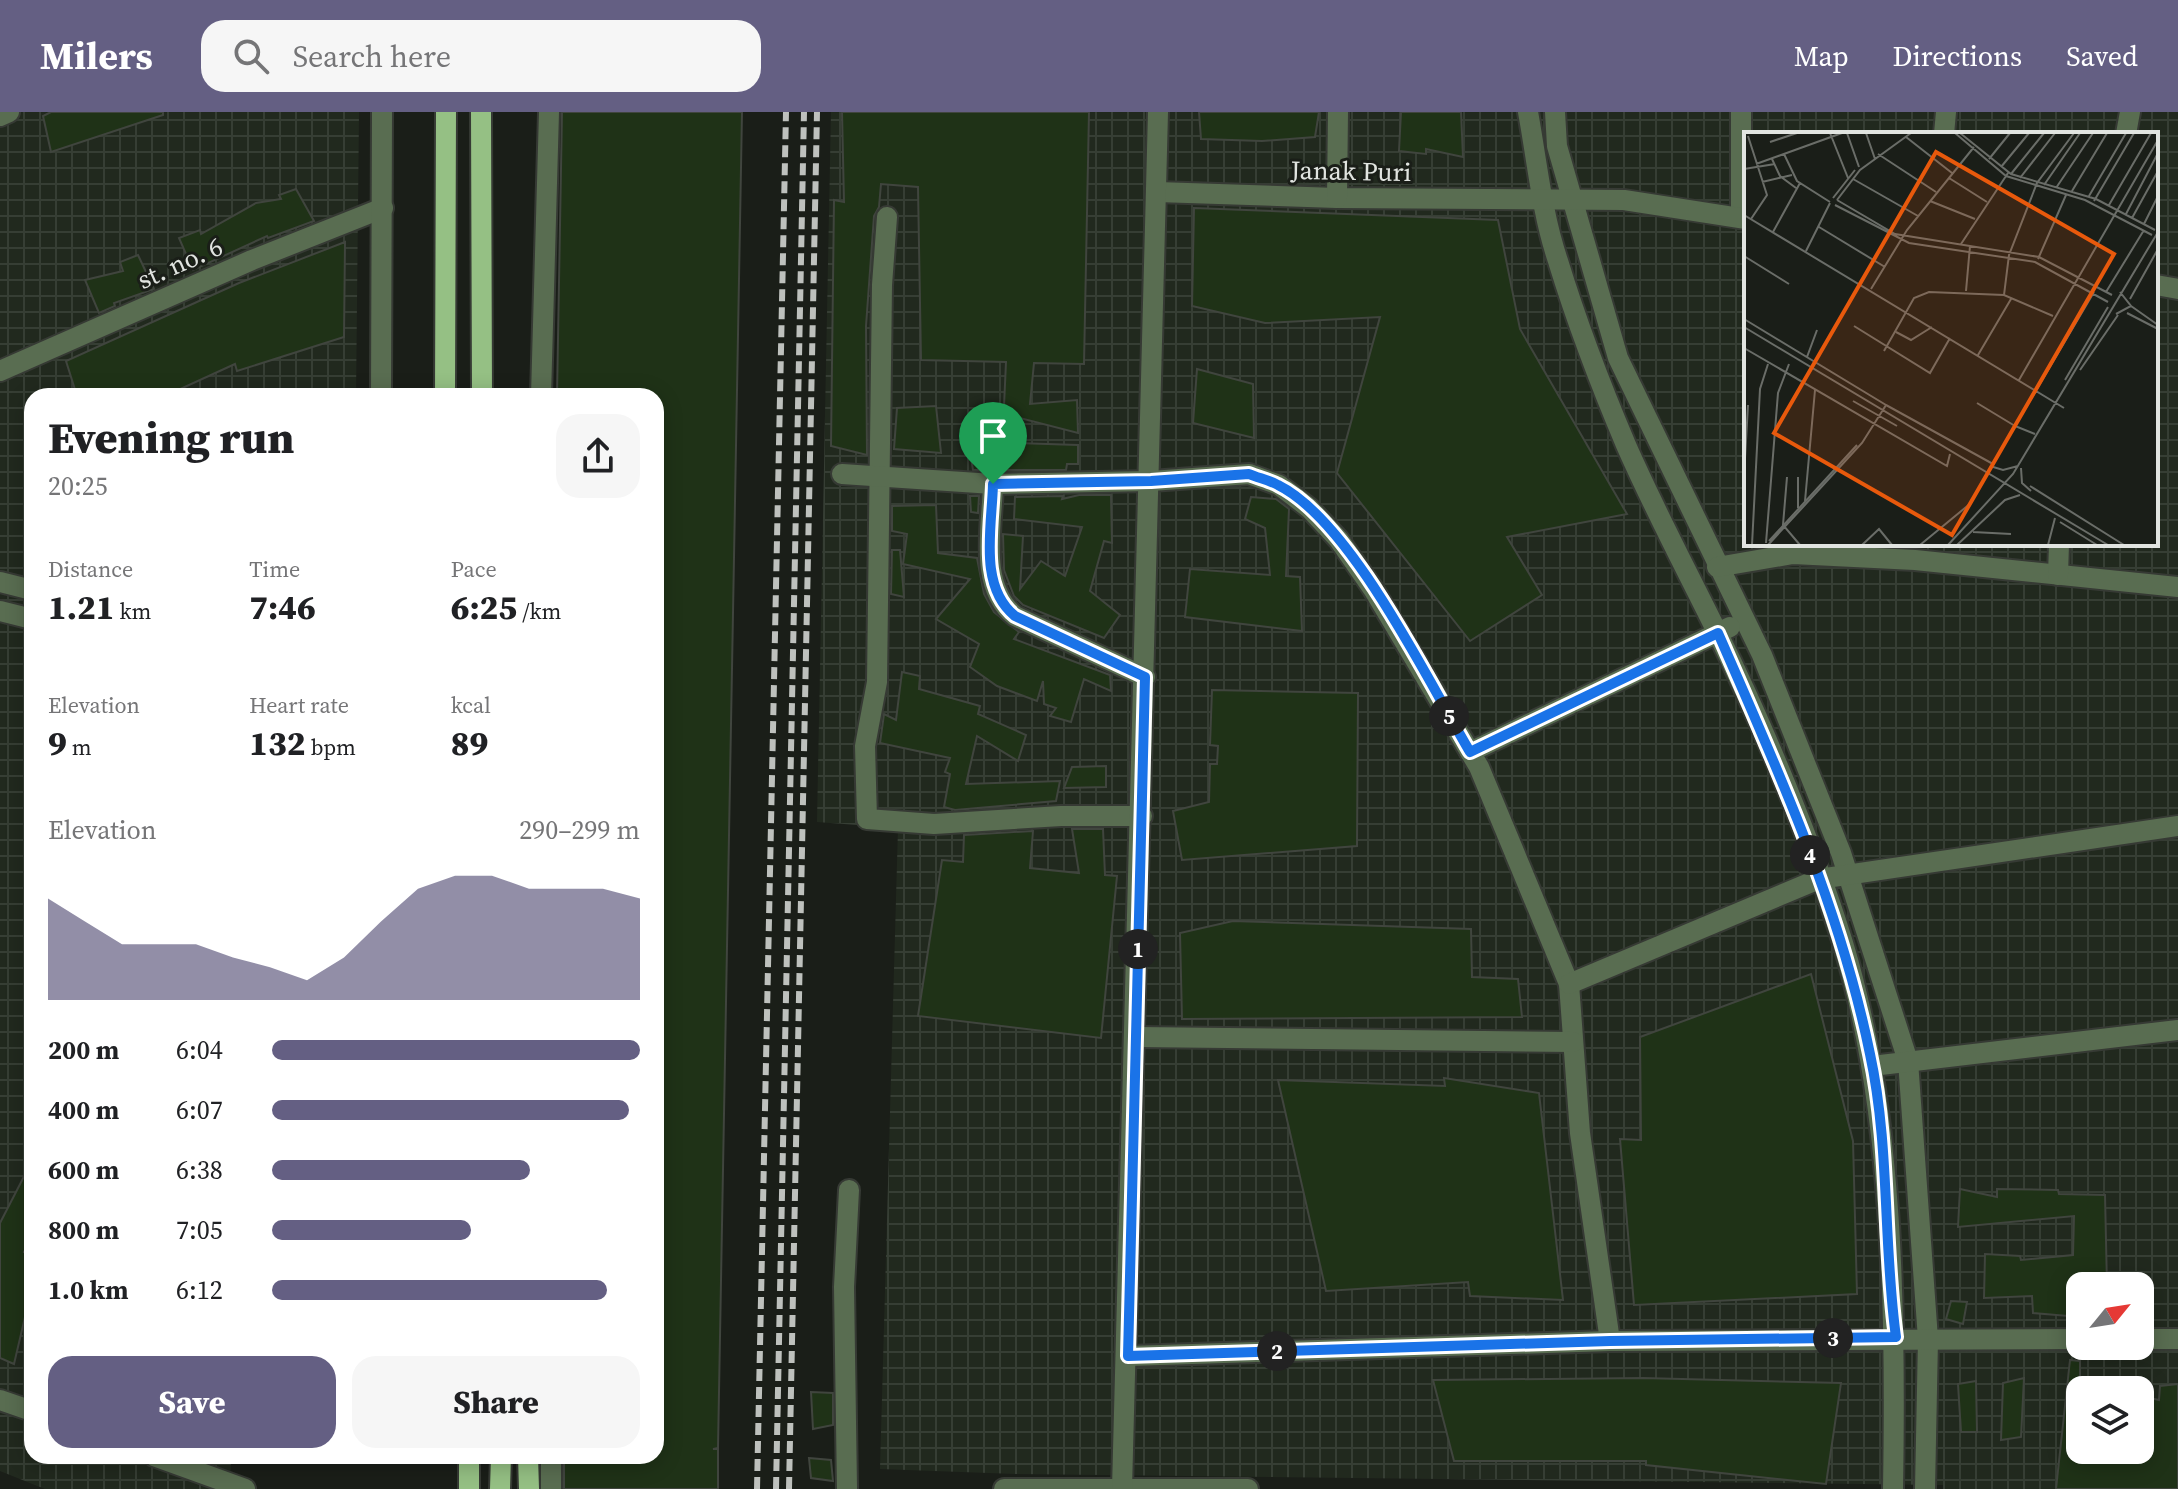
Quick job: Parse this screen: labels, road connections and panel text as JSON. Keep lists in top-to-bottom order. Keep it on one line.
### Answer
{"streets":{"street":["Janak Puri","st. no. 6"]},"north":"top right","page":{"header":"Milers","search":"Search here","nav":["Map","Directions","Saved"],"heading":["Evening run","20:25"],"stats":[["Distance","1.21 km"],["Time","7:46"],["Pace","6:25 /km"],["Elevation","9 m"],["Heart rate","132 bpm"],["kcal","89"]],"pins":["5","4","1","3","2"],"chart":["Elevation","290–299 m"],"list":[{"name":"200 m","note":"6:04"},{"name":"400 m","note":"6:07"},{"name":"600 m","note":"6:38"},{"name":"800 m","note":"7:05"},{"name":"1.0 km","note":"6:12"}],"buttons":["Save","Share"]}}
